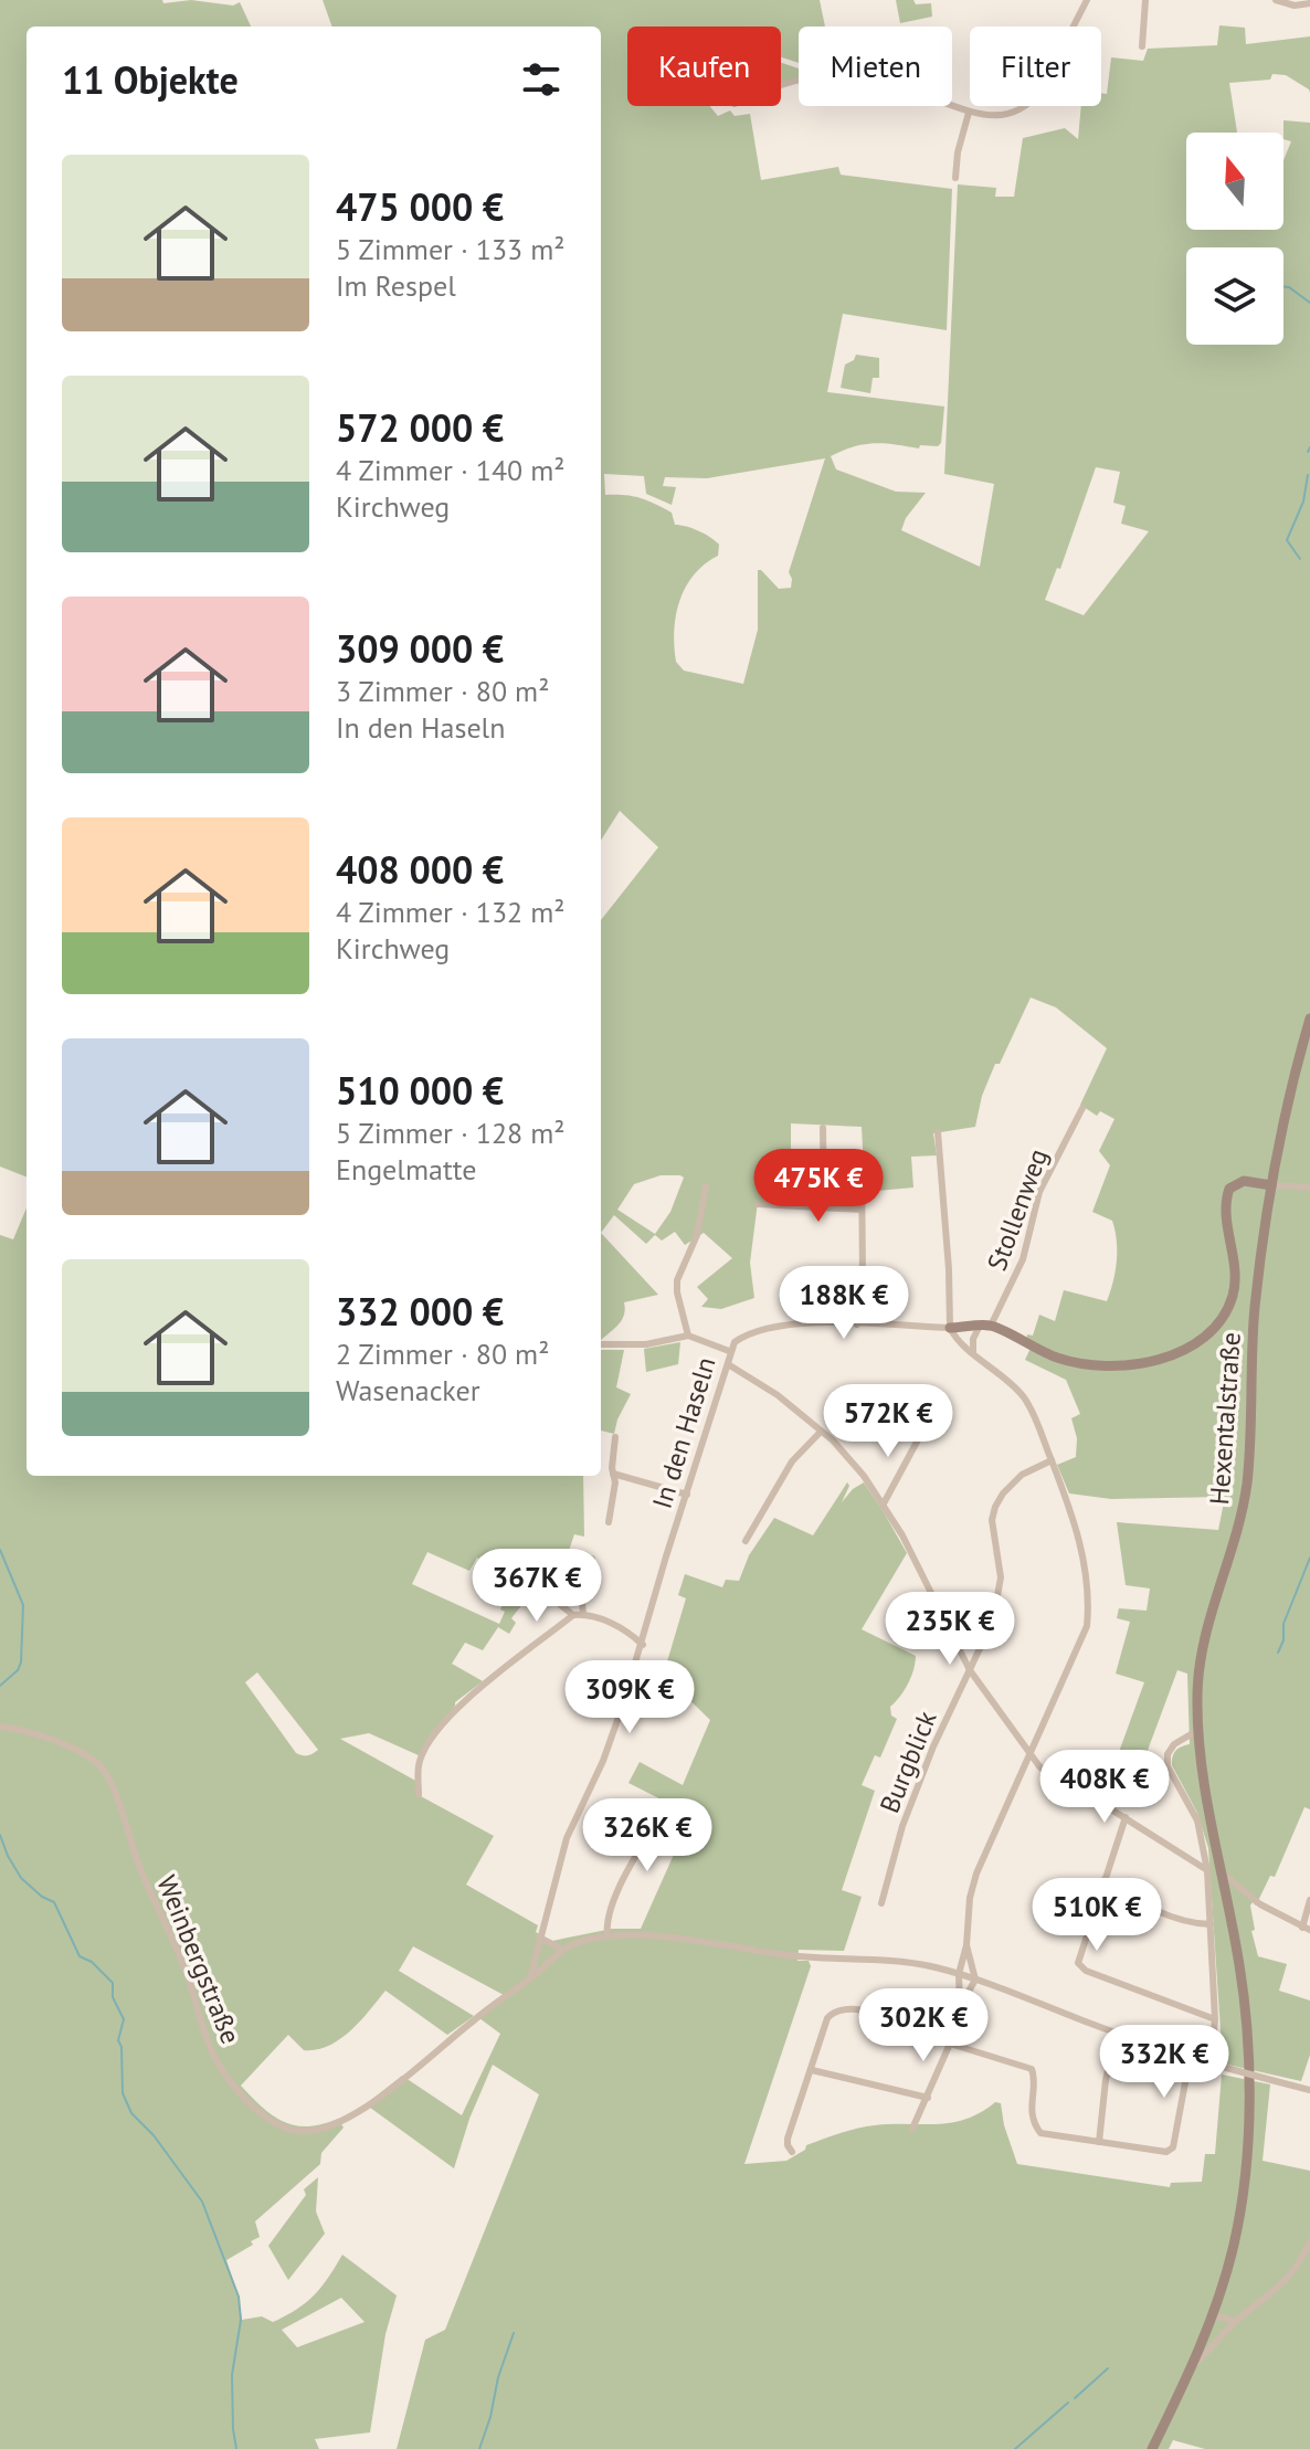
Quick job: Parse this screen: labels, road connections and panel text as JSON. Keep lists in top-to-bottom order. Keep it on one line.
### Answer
{"streets":{"main road":["Hexentalstraße"],"street":["Stollenweg","In den Haseln","Burgblick","Weinbergstraße"]},"crossings":[["In den Haseln","Weinbergstraße"]],"north":"top","page":{"chip":["Kaufen","Mieten","Filter"],"heading":"11 Objekte","list":[{"name":"475 000 €","note":"5 Zimmer · 133 m² · Im Respel"},{"name":"572 000 €","note":"4 Zimmer · 140 m² · Kirchweg"},{"name":"309 000 €","note":"3 Zimmer · 80 m² · In den Haseln"},{"name":"408 000 €","note":"4 Zimmer · 132 m² · Kirchweg"},{"name":"510 000 €","note":"5 Zimmer · 128 m² · Engelmatte"},{"name":"332 000 €","note":"2 Zimmer · 80 m² · Wasenacker"}],"price":["475K €","188K €","572K €","367K €","235K €","309K €","408K €","326K €","510K €","302K €","332K €"]}}
